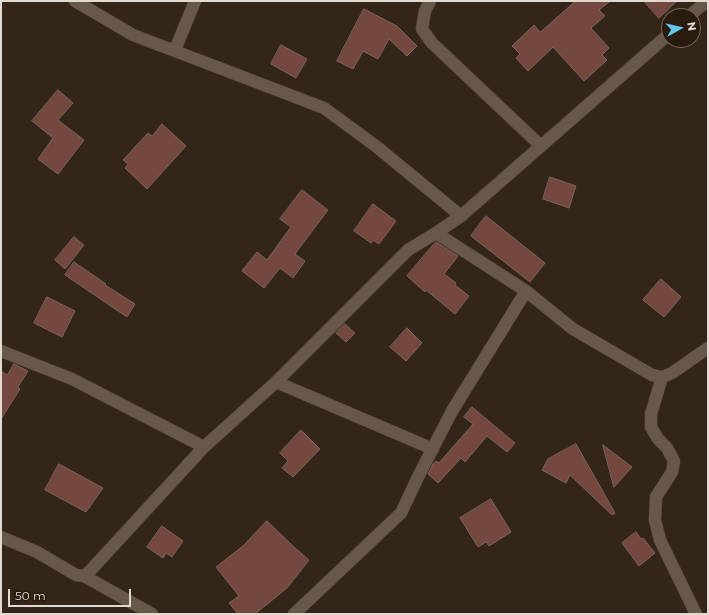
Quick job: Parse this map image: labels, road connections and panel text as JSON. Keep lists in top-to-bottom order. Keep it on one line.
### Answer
{"scale_bar":"50 m","north":"right"}
